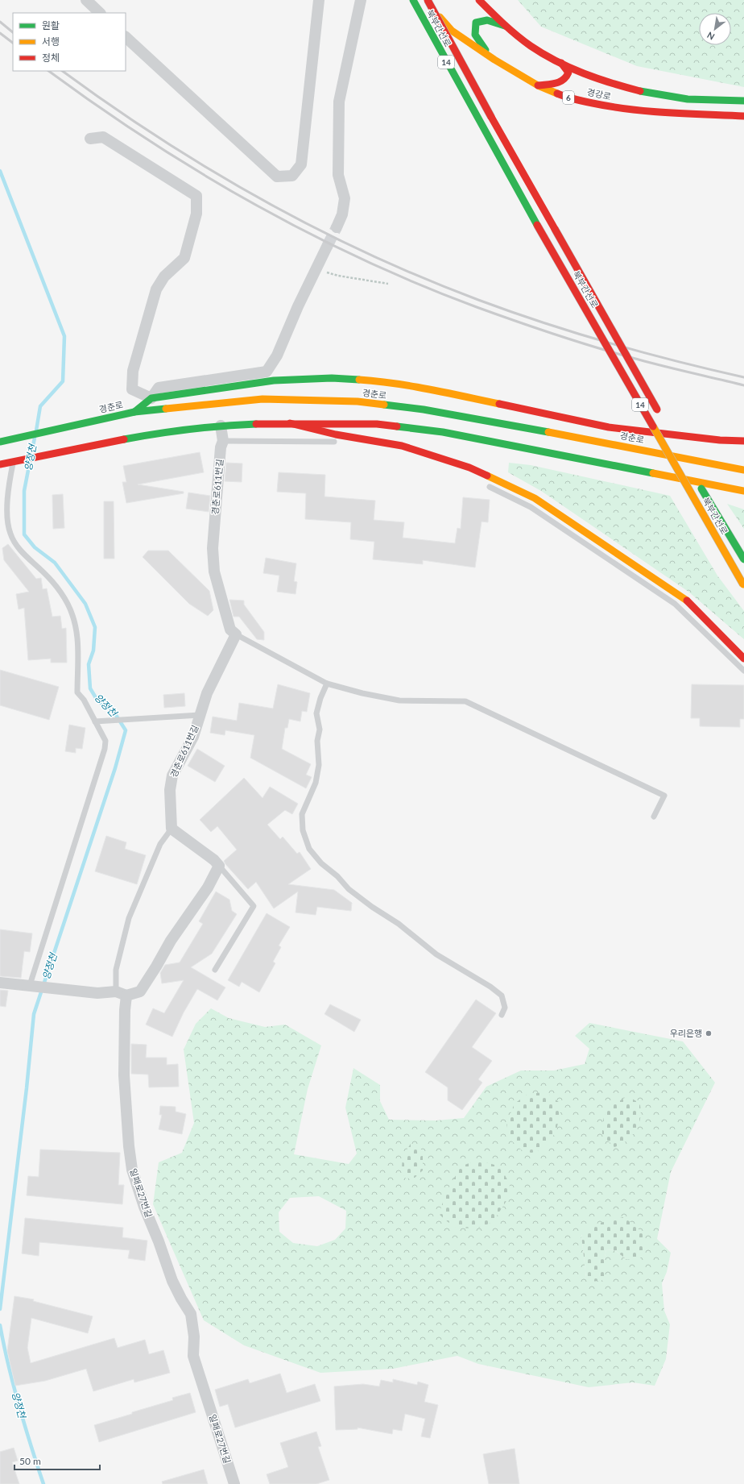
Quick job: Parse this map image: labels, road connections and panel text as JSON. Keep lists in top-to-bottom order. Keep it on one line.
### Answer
{"streets":{"main road":["북부간선로","14","경강로","6","경춘로"],"street":["경춘로611번길","일패로27번길"]},"water":["양정천"],"places":["우리은행"],"legend":["원활","서행","정체"],"scale_bar":"50 m","north":"bottom left"}
